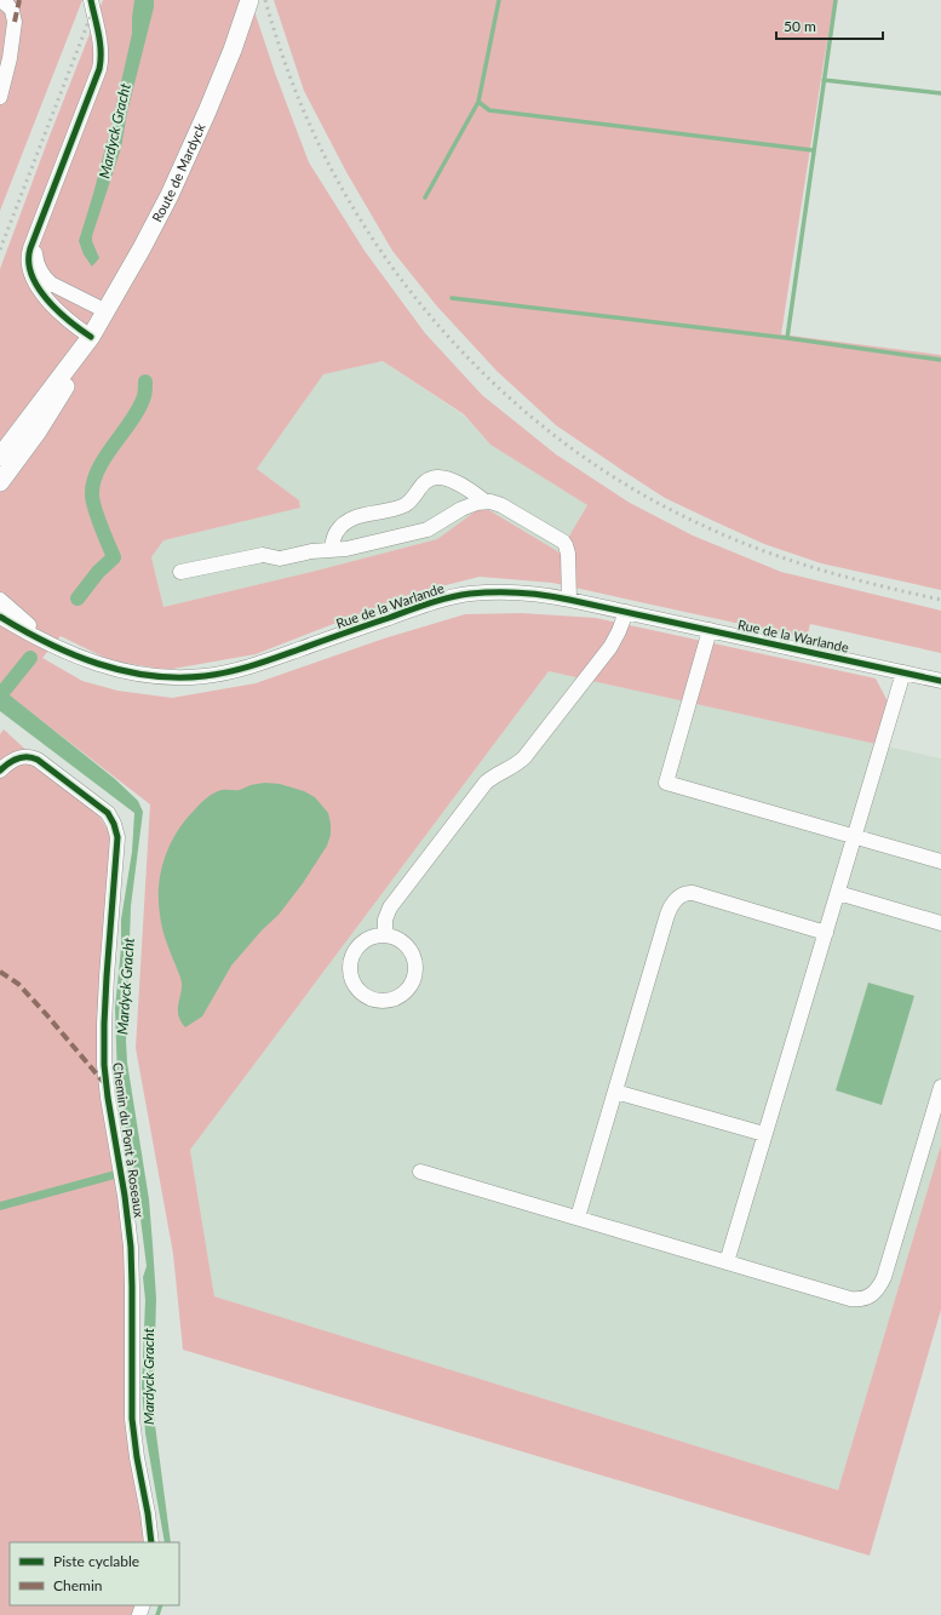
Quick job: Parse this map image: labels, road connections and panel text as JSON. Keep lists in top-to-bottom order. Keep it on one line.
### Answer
{"streets":{"main road":["Route de Mardyck"],"street":["Rue de la Warlande","Chemin du Pont à Roseaux"]},"water":["Mardyck Gracht"],"legend":["Piste cyclable","Chemin"],"scale_bar":"50 m"}
